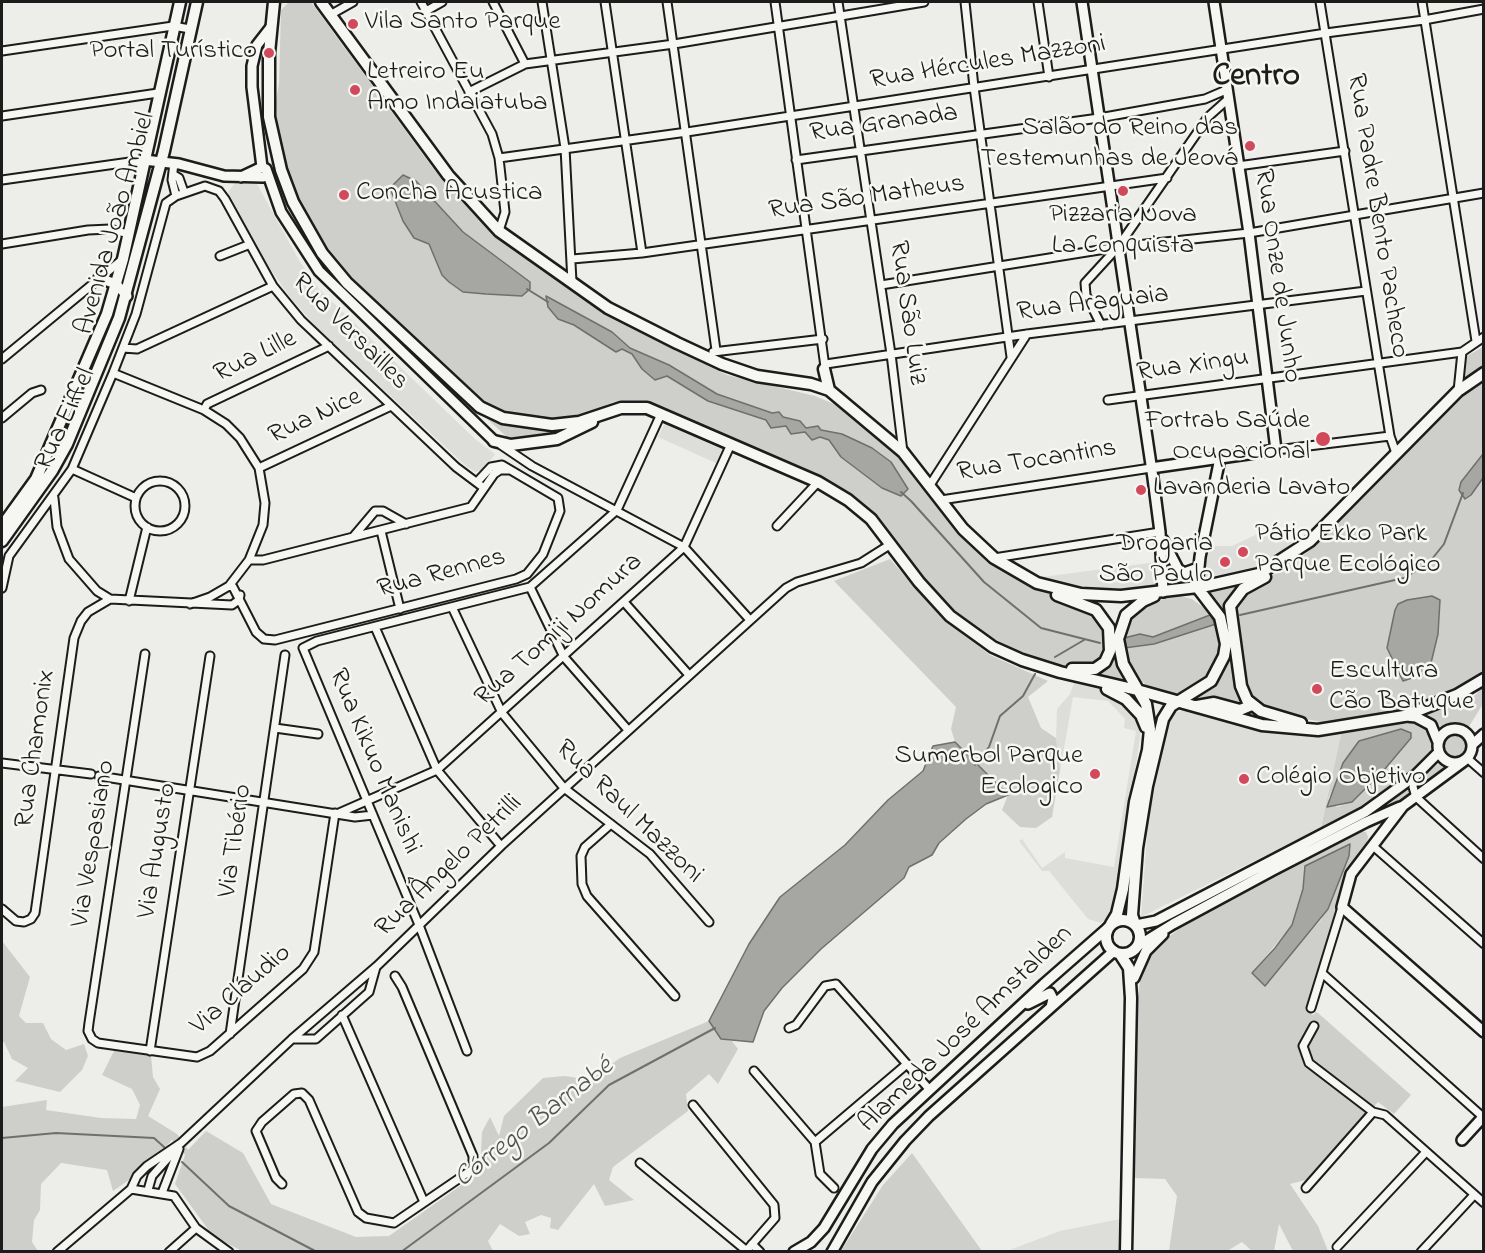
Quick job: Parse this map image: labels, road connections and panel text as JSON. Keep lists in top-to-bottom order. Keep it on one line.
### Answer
{"streets":{"main road":["Avenida João Ambiel"],"street":["Rua Hércules Mazzoni","Rua Granada","Rua São Matheus","Rua Padre Bento Pacheco","Rua Onze de Junho","Rua Araguaia","Rua São Luiz","Rua Versailles","Rua Lille","Rua Xingu","Rua Nice","Rua Eiffel","Rua Tocantins","Rua Rennes","Rua Tomiji Nomura","Rua Chamonix","Rua Kikuo Manishi","Rua Raul Mazzoni","Via Tibério","Via Vespasiano","Via Augusto","Rua Ângelo Petrilli","Via Cláudio","Alameda José Amstalden"]},"crossings":[["Rua Hércules Mazzoni","Rua Padre Bento Pacheco"],["Rua Hércules Mazzoni","Rua Onze de Junho"],["Rua Hércules Mazzoni","Rua São Luiz"],["Rua Granada","Rua Onze de Junho"],["Rua Granada","Rua São Luiz"],["Rua São Matheus","Rua São Luiz"],["Rua Padre Bento Pacheco","Rua Araguaia"],["Rua Padre Bento Pacheco","Rua Xingu"],["Rua Padre Bento Pacheco","Rua Tocantins"],["Rua Onze de Junho","Rua Araguaia"],["Rua Onze de Junho","Rua Xingu"],["Rua Onze de Junho","Rua Tocantins"],["Rua Araguaia","Rua São Luiz"],["Rua Versailles","Rua Lille"],["Rua Versailles","Rua Nice"],["Rua Versailles","Rua Eiffel"],["Rua Tomiji Nomura","Rua Kikuo Manishi"],["Rua Tomiji Nomura","Rua Raul Mazzoni"],["Rua Tomiji Nomura","Via Cláudio"],["Rua Kikuo Manishi","Rua Ângelo Petrilli"],["Rua Raul Mazzoni","Rua Ângelo Petrilli"],["Via Tibério","Via Cláudio"],["Via Vespasiano","Via Cláudio"],["Via Augusto","Via Cláudio"]],"districts":["Centro"],"water":["Córrego Barnabé"],"places":["Vila Santo Parque","Portal Turístico","Letreiro Eu Amo Indaiatuba","Salão do Reino das Testemunhas de Jeová","Pizzaria Nova La Conquista","Concha Acustica","Fortrab Saúde Ocupacional","Lavanderia Lavato","Pátio Ekko Park Parque Ecológico","Drogaria São Paulo","Escultura Cão Batuque","Sumerbol Parque Ecologico","Colégio Objetivo"]}
